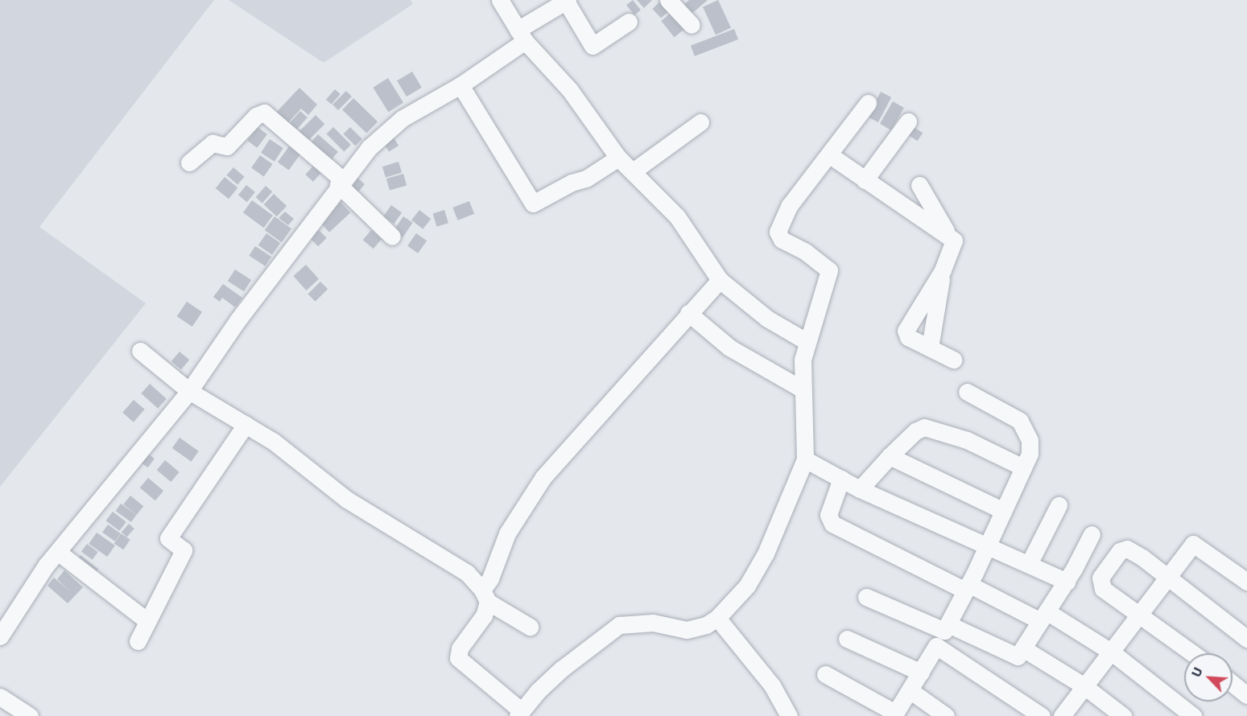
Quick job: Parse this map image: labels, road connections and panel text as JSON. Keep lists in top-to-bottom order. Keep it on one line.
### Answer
{"north":"top left"}
